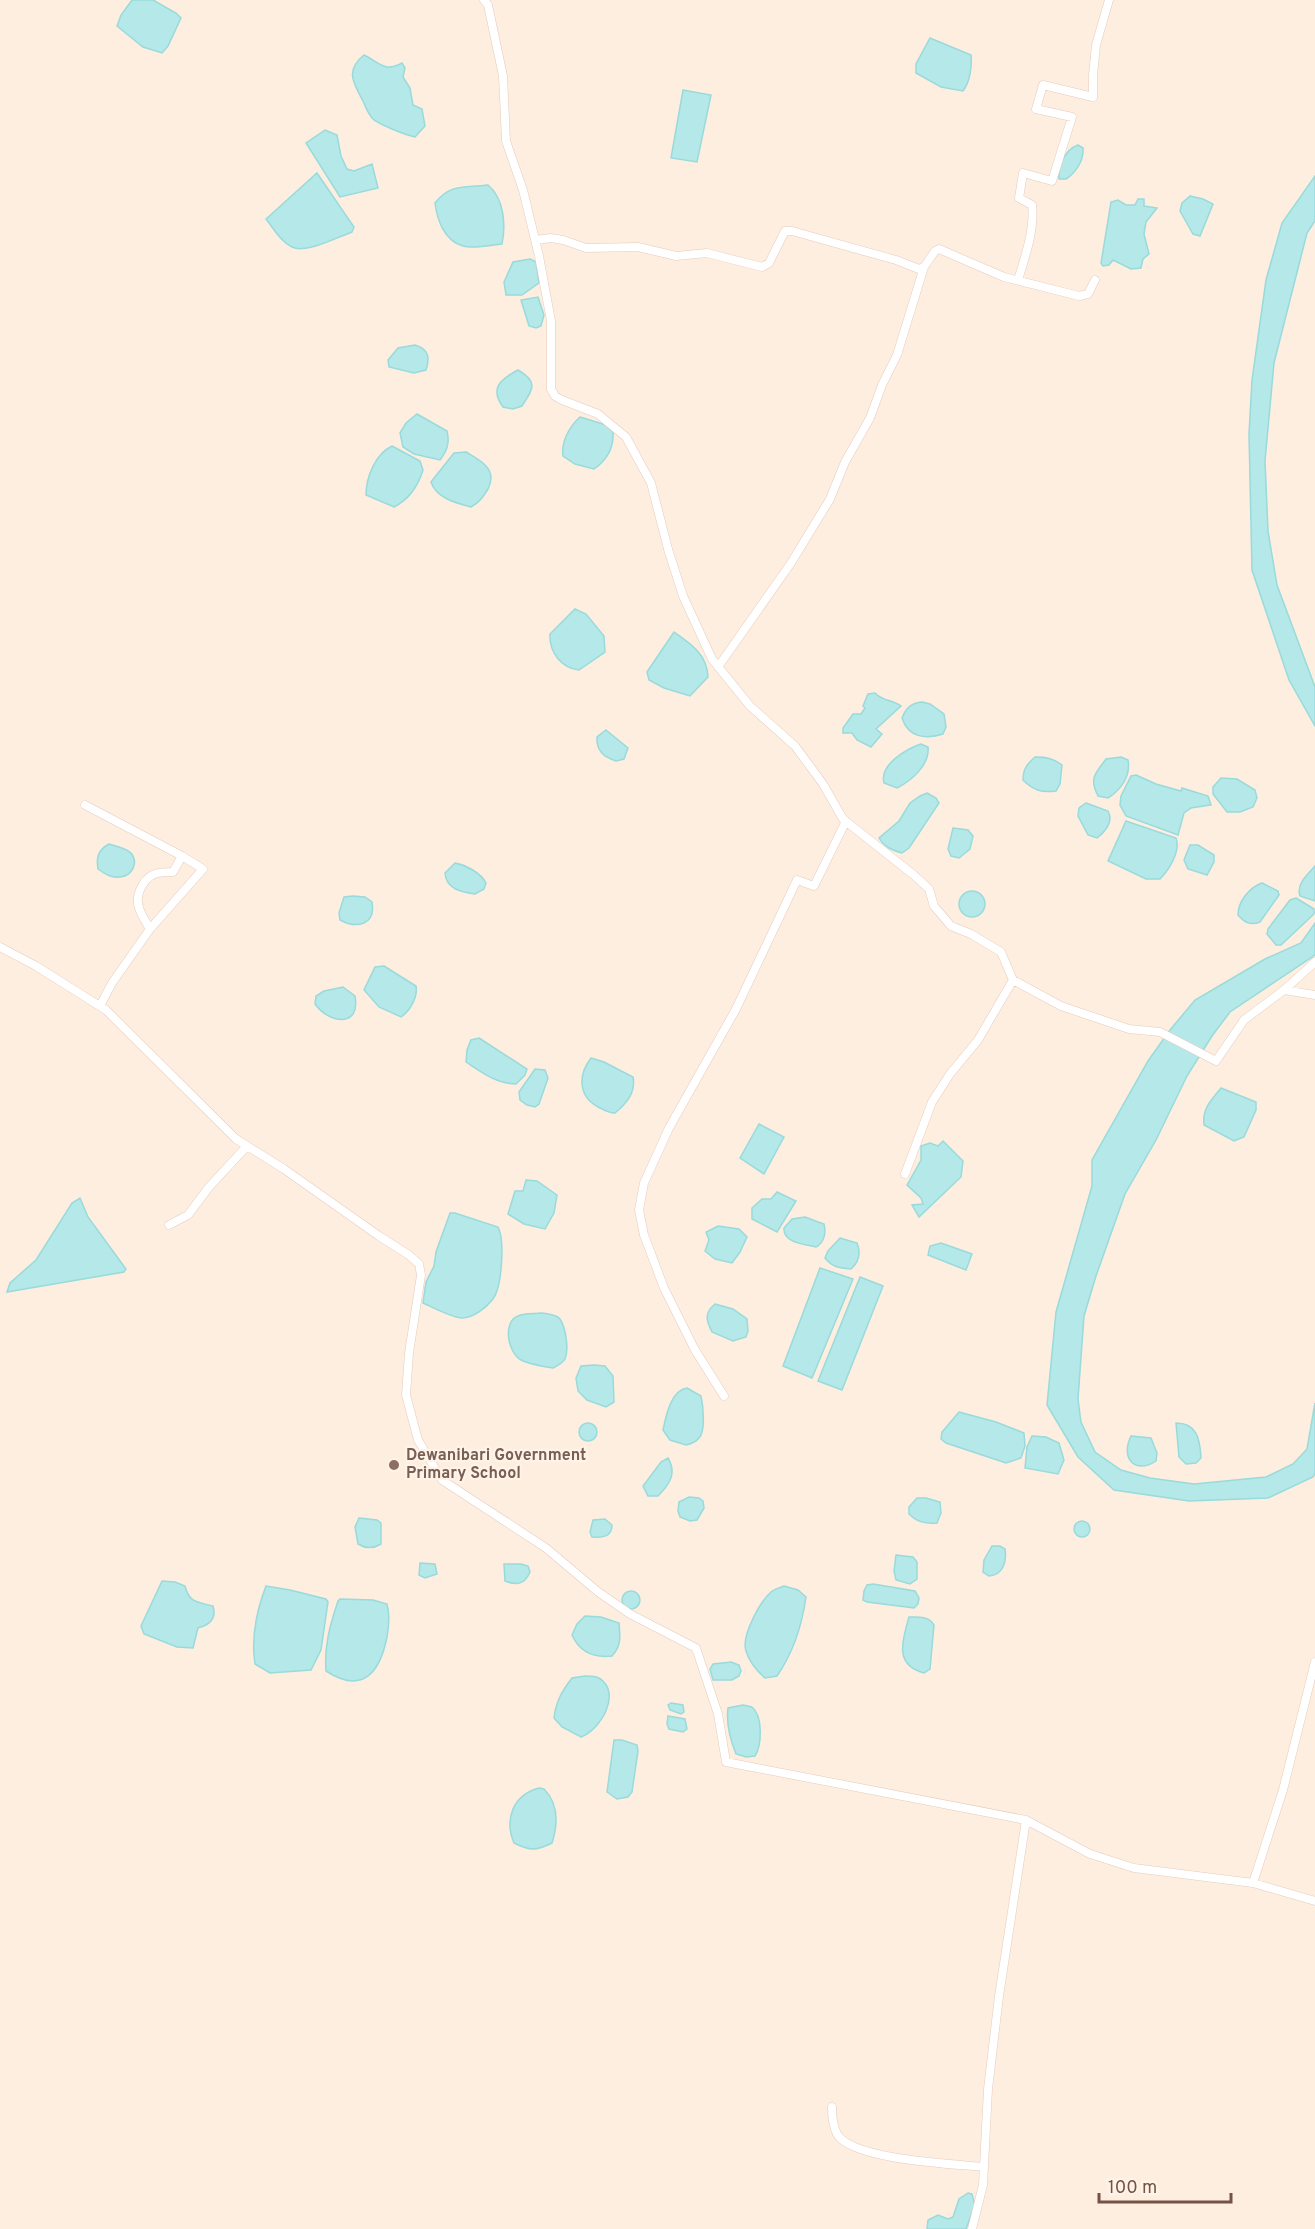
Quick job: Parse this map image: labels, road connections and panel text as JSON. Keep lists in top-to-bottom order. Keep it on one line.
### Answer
{"places":["Dewanibari Government Primary School"],"scale_bar":"100 m"}
